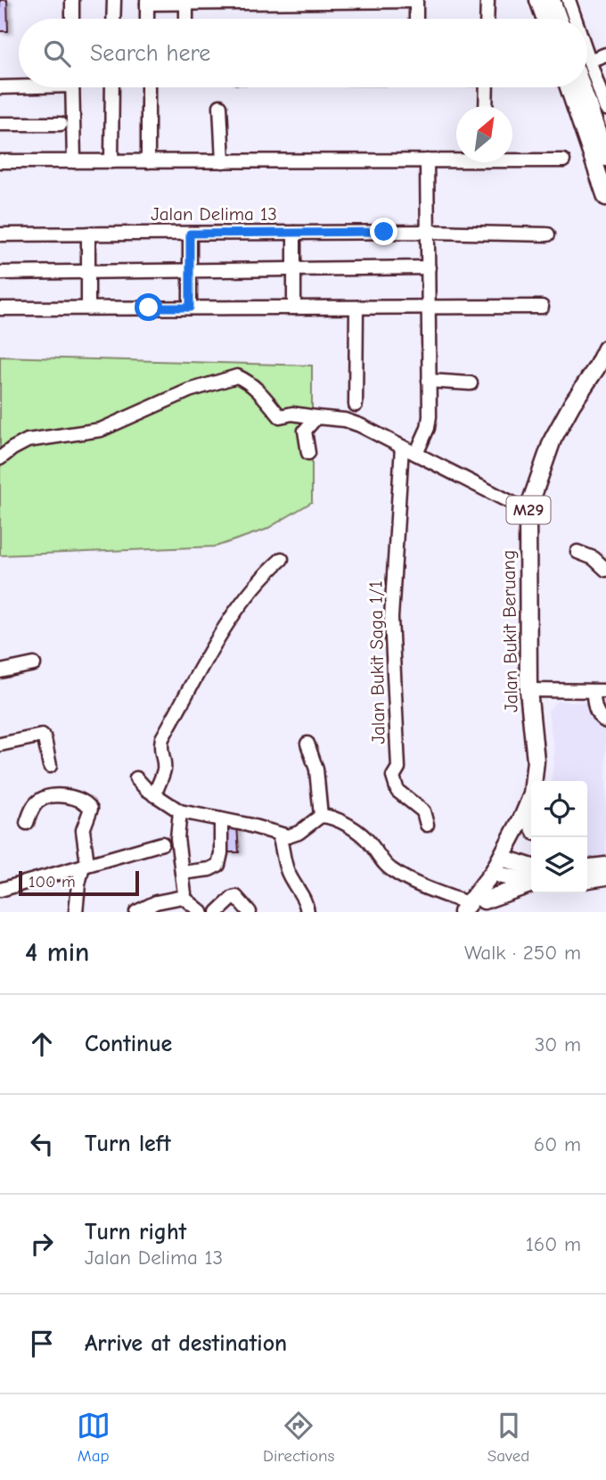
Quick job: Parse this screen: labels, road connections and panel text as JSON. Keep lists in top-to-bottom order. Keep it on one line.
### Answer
{"streets":{"main road":["M29","Jalan Bukit Beruang"],"street":["Jalan Delima 13","Jalan Bukit Saga 1/1"]},"scale_bar":"100 m","north":"top right","page":{"search":"Search here","scale":"100 m","heading":["4 min","Walk · 250 m"],"list":[["Continue","30 m"],["Turn left","60 m"],["Turn right","Jalan Delima 13","160 m"],"Arrive at destination"],"nav":["Map","Directions","Saved"]}}
